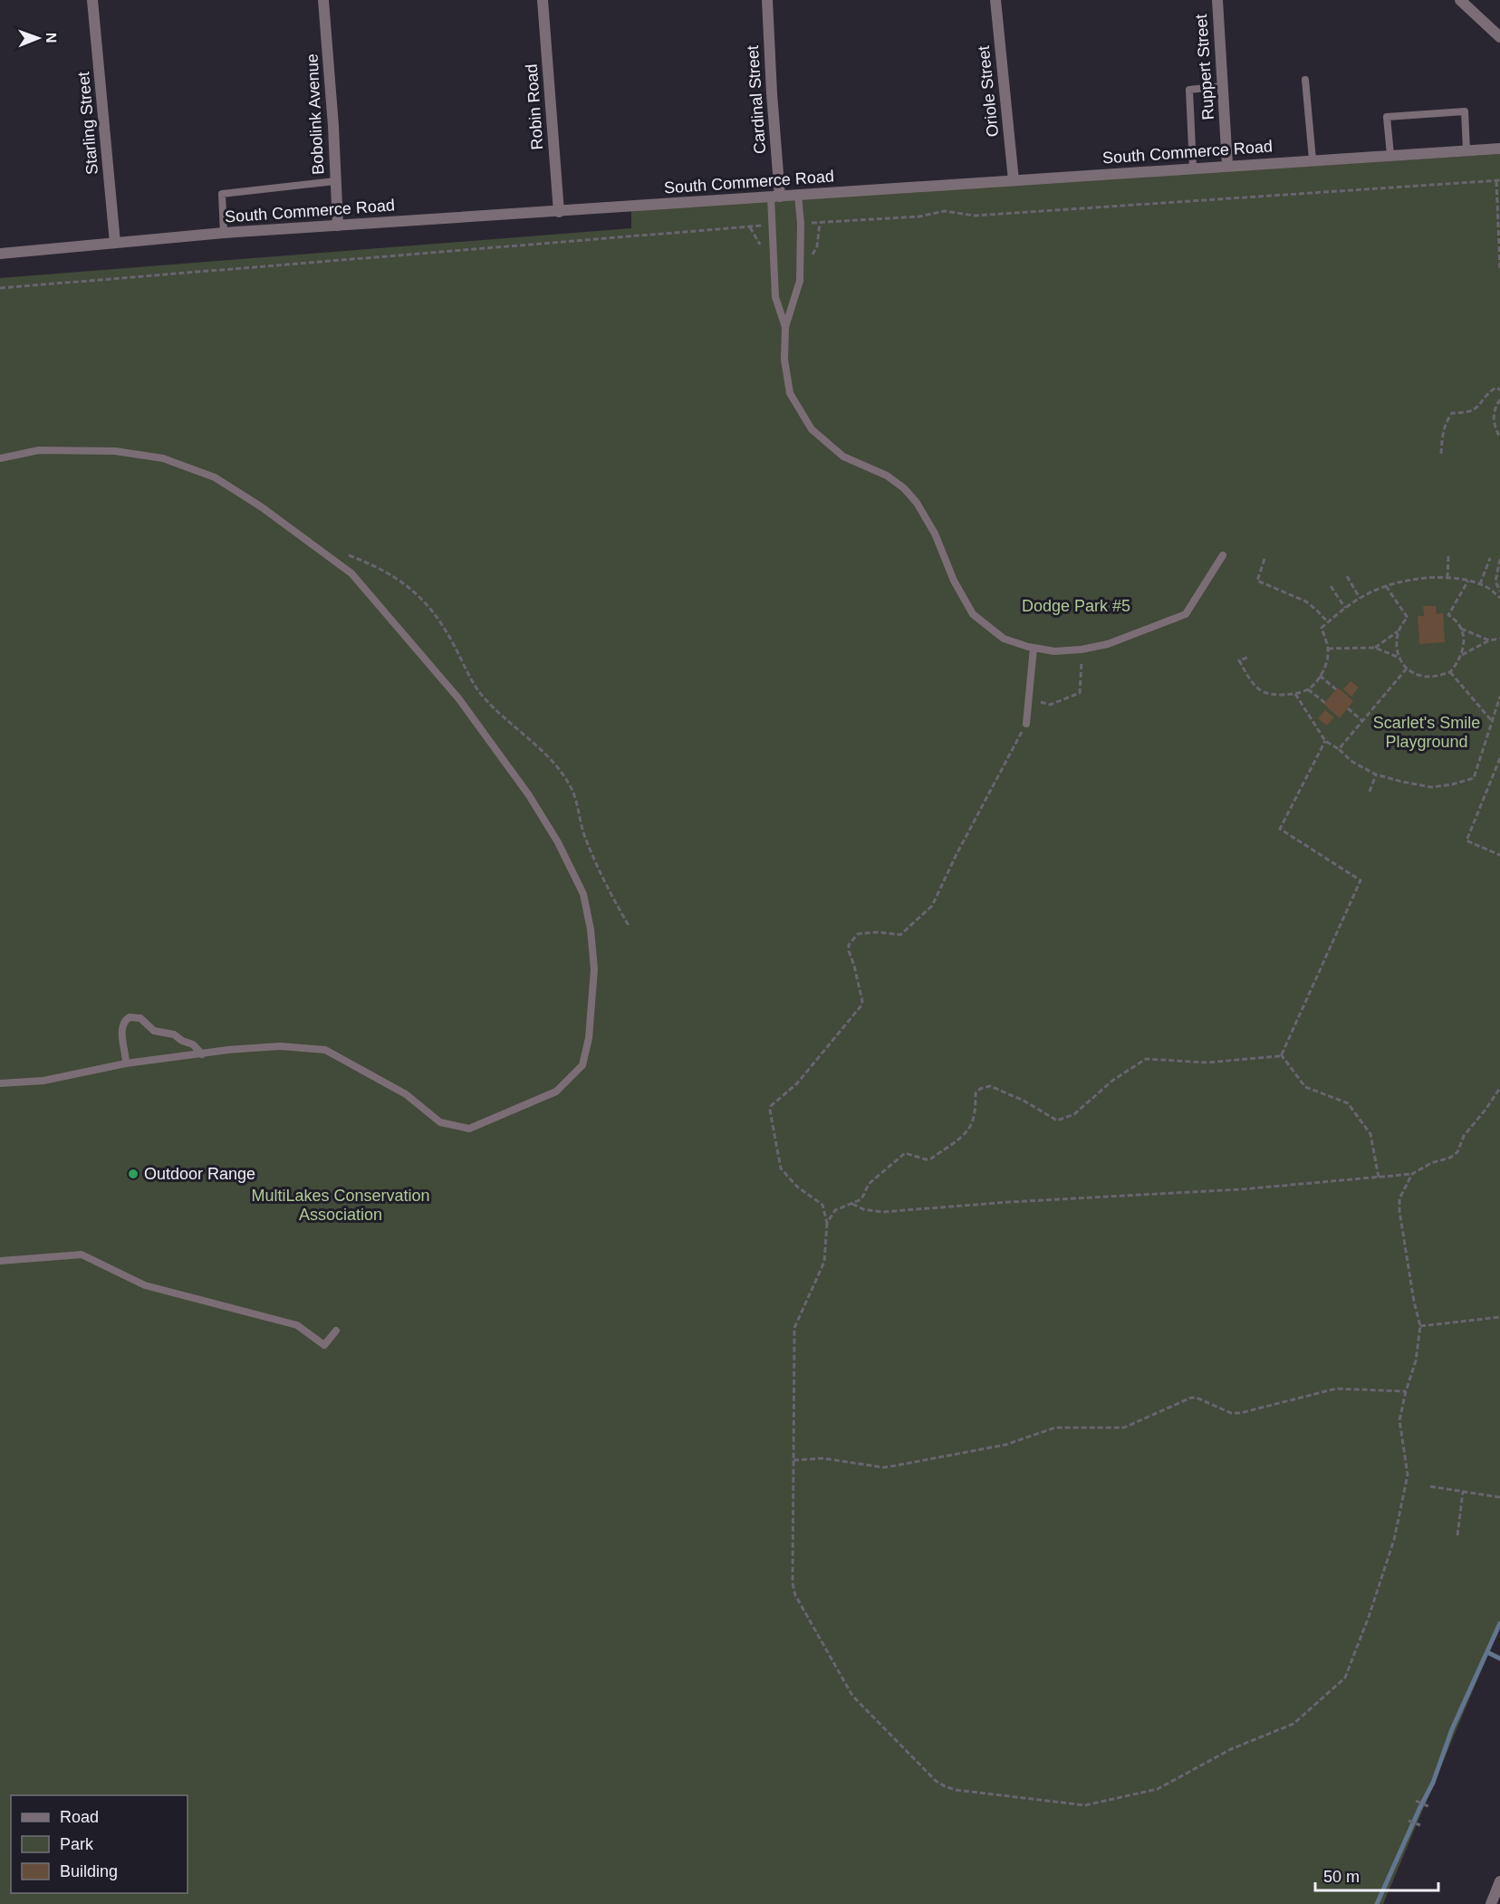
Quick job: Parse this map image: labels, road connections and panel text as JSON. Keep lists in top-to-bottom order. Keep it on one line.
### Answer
{"streets":{"street":["Ruppert Street","Oriole Street","Cardinal Street","Robin Road","Bobolink Avenue","Starling Street","South Commerce Road"]},"crossings":[["Ruppert Street","South Commerce Road"],["Oriole Street","South Commerce Road"],["Cardinal Street","South Commerce Road"],["Robin Road","South Commerce Road"],["Bobolink Avenue","South Commerce Road"],["Starling Street","South Commerce Road"]],"parks":["Dodge Park #5","Scarlet's Smile Playground","MultiLakes Conservation Association"],"places":["Outdoor Range"],"legend":["Road","Park","Building"],"scale_bar":"50 m","north":"right"}
